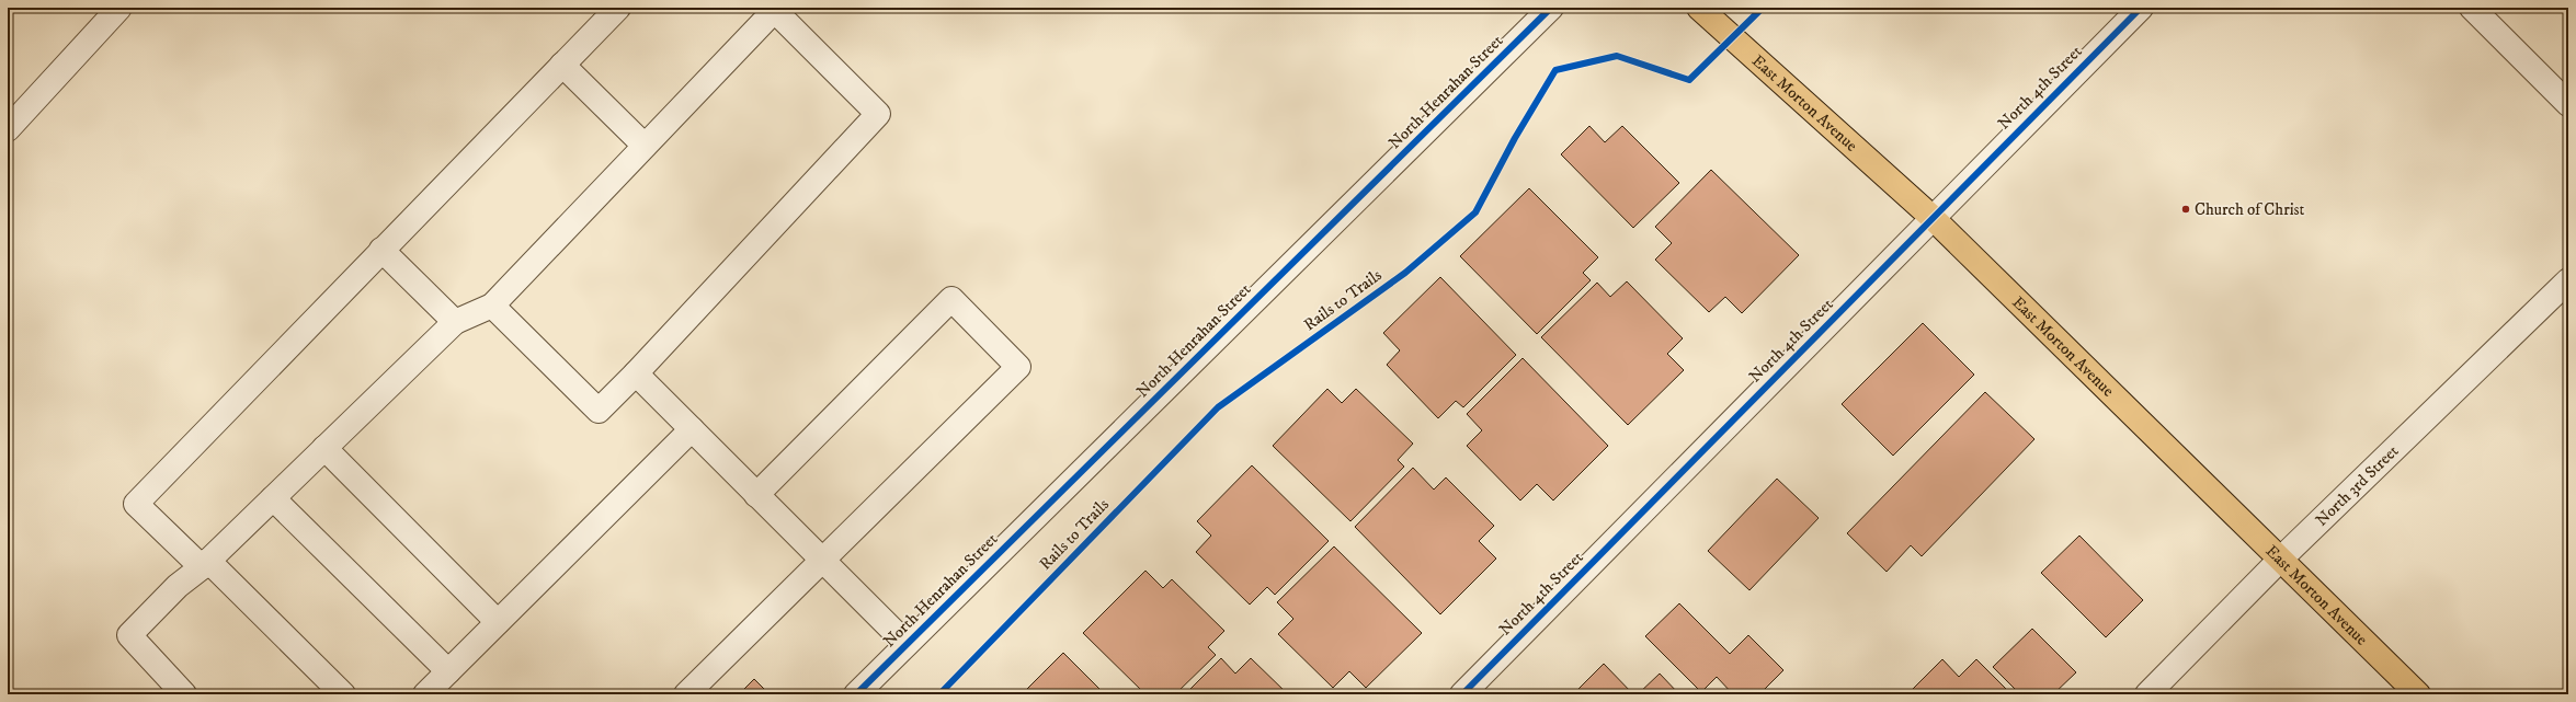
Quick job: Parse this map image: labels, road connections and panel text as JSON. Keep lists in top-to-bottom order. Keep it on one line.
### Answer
{"streets":{"main road":["East Morton Avenue"],"street":["North 4th Street","North Henrahan Street","North 3rd Street"],"cycle path":["Rails to Trails"]},"crossings":[["North 4th Street","East Morton Avenue"],["East Morton Avenue","North 3rd Street"]],"places":["Church of Christ"]}
